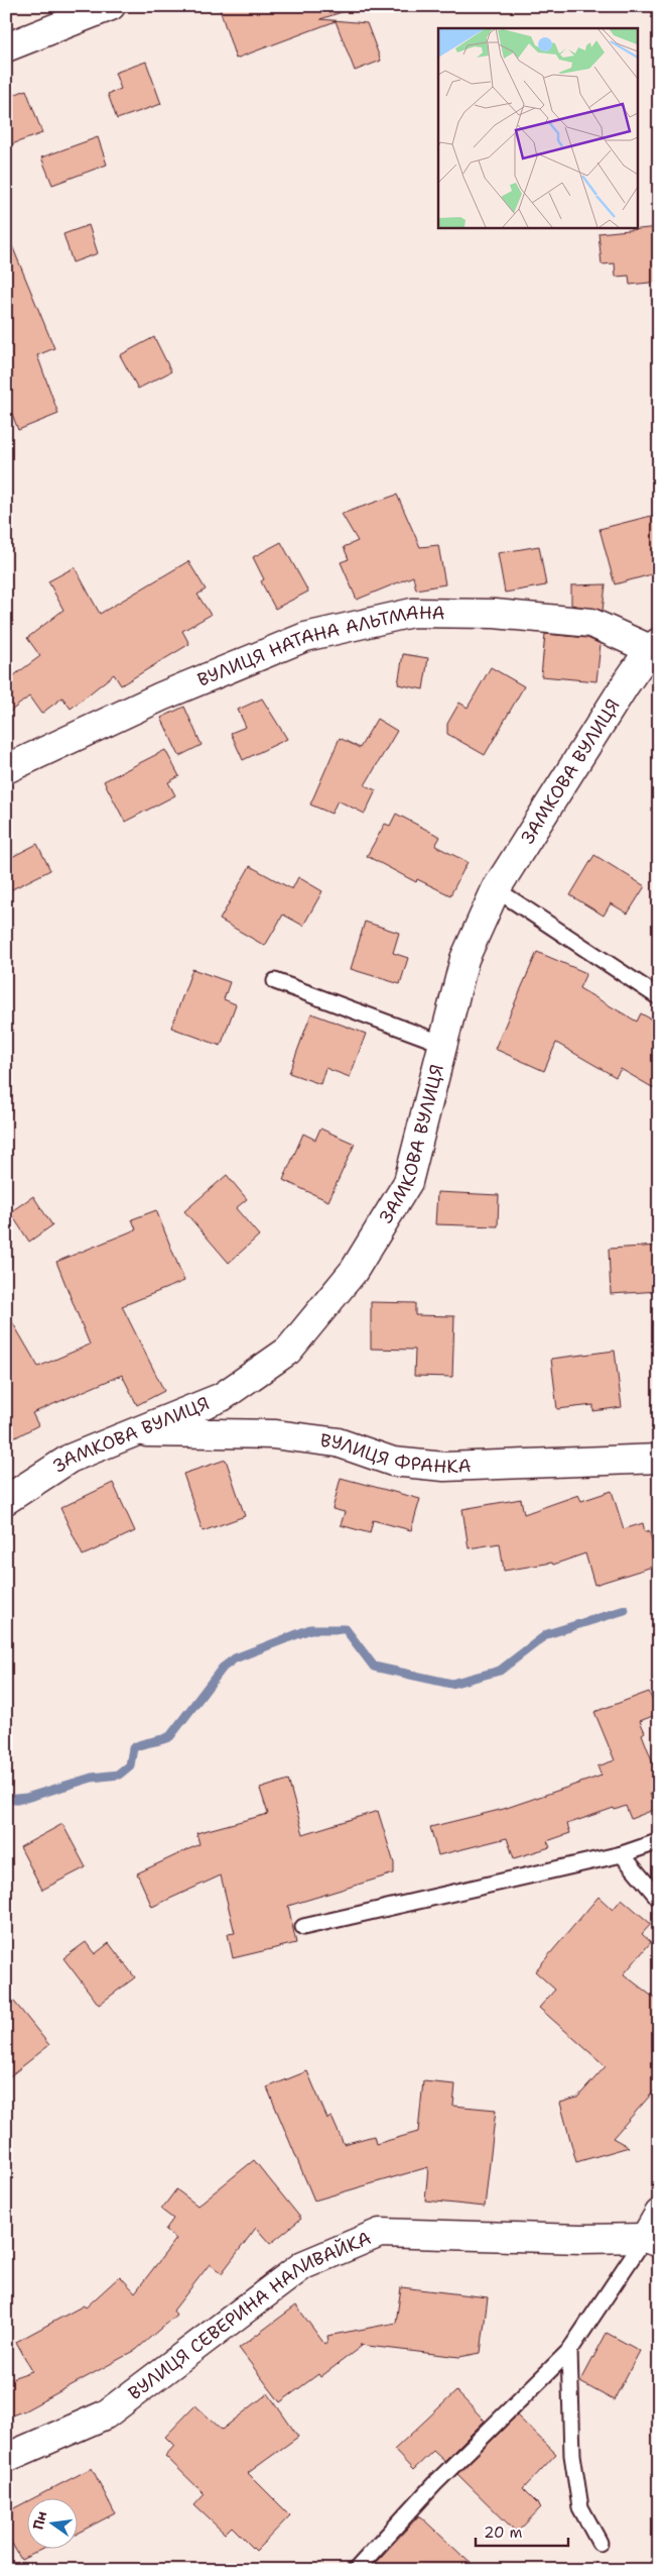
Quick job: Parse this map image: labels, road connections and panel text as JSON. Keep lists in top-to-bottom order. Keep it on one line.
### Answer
{"streets":{"street":["ВУЛИЦЯ НАТАНА АЛЬТМАНА","ЗАМКОВА ВУЛИЦЯ","ВУЛИЦЯ ФРАНКА","ВУЛИЦЯ СЕВЕРИНА НАЛИВАЙКА"]},"crossings":[["ВУЛИЦЯ НАТАНА АЛЬТМАНА","ЗАМКОВА ВУЛИЦЯ"],["ЗАМКОВА ВУЛИЦЯ","ВУЛИЦЯ ФРАНКА"]],"scale_bar":"20 m","north":"left"}
